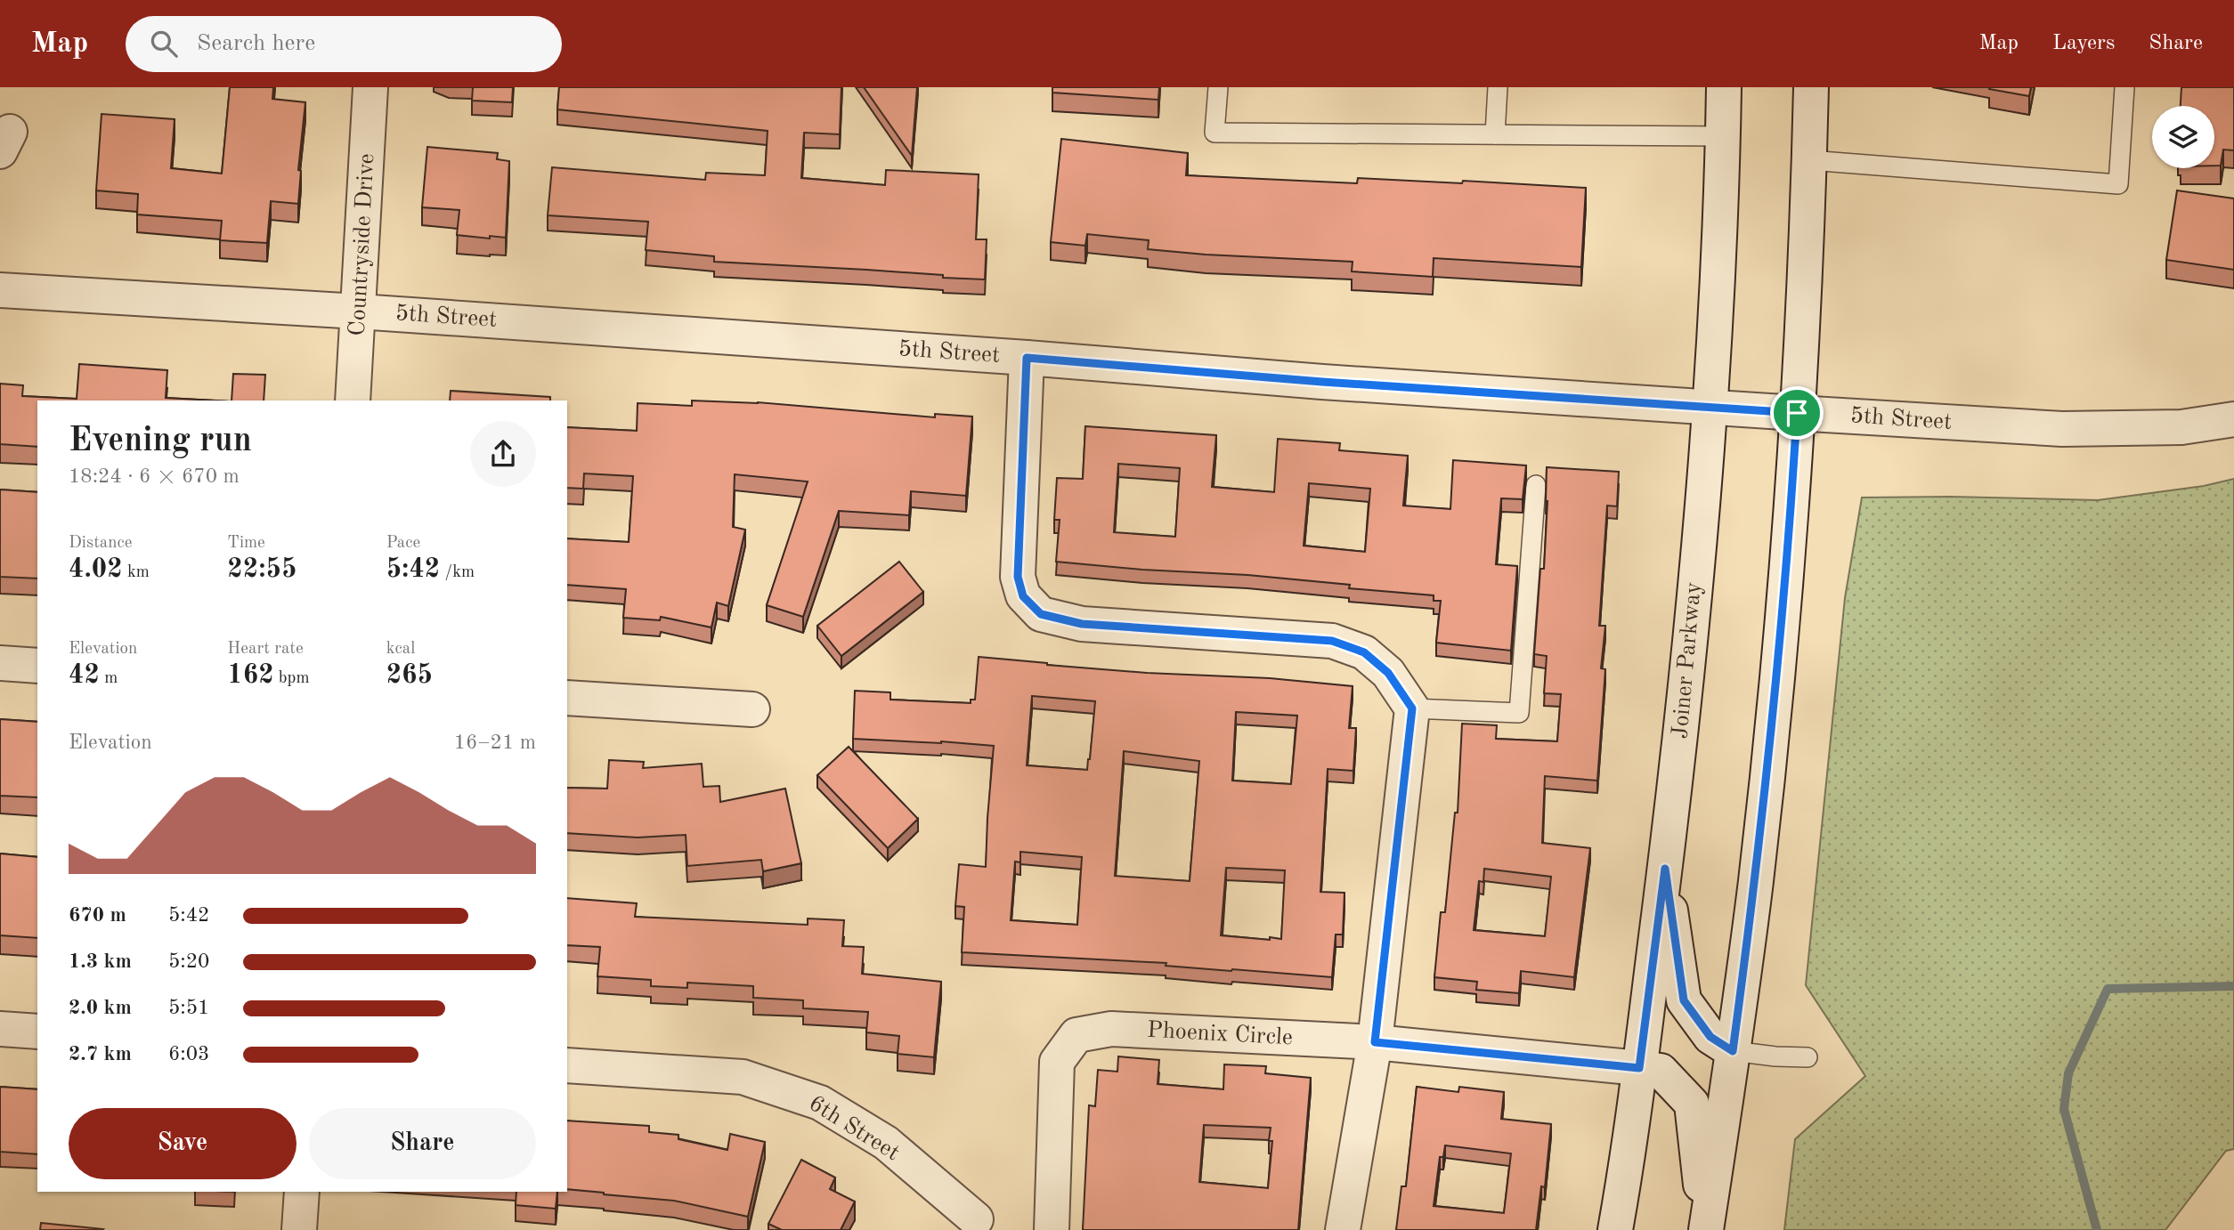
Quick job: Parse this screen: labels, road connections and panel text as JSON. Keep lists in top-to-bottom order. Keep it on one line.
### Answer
{"streets":{"street":["Countryside Drive","5th Street","Joiner Parkway","Phoenix Circle","6th Street"]},"crossings":[["Countryside Drive","5th Street"],["5th Street","Joiner Parkway"],["Joiner Parkway","Phoenix Circle"]],"page":{"header":"Map","search":"Search here","nav":["Map","Layers","Share"],"heading":["Evening run","18:24 · 6 × 670 m"],"stats":[["Distance","4.02 km"],["Time","22:55"],["Pace","5:42 /km"],["Elevation","42 m"],["Heart rate","162 bpm"],["kcal","265"]],"chart":["Elevation","16–21 m"],"list":[{"name":"670 m","note":"5:42"},{"name":"1.3 km","note":"5:20"},{"name":"2.0 km","note":"5:51"},{"name":"2.7 km","note":"6:03"}],"buttons":["Save","Share"]}}
